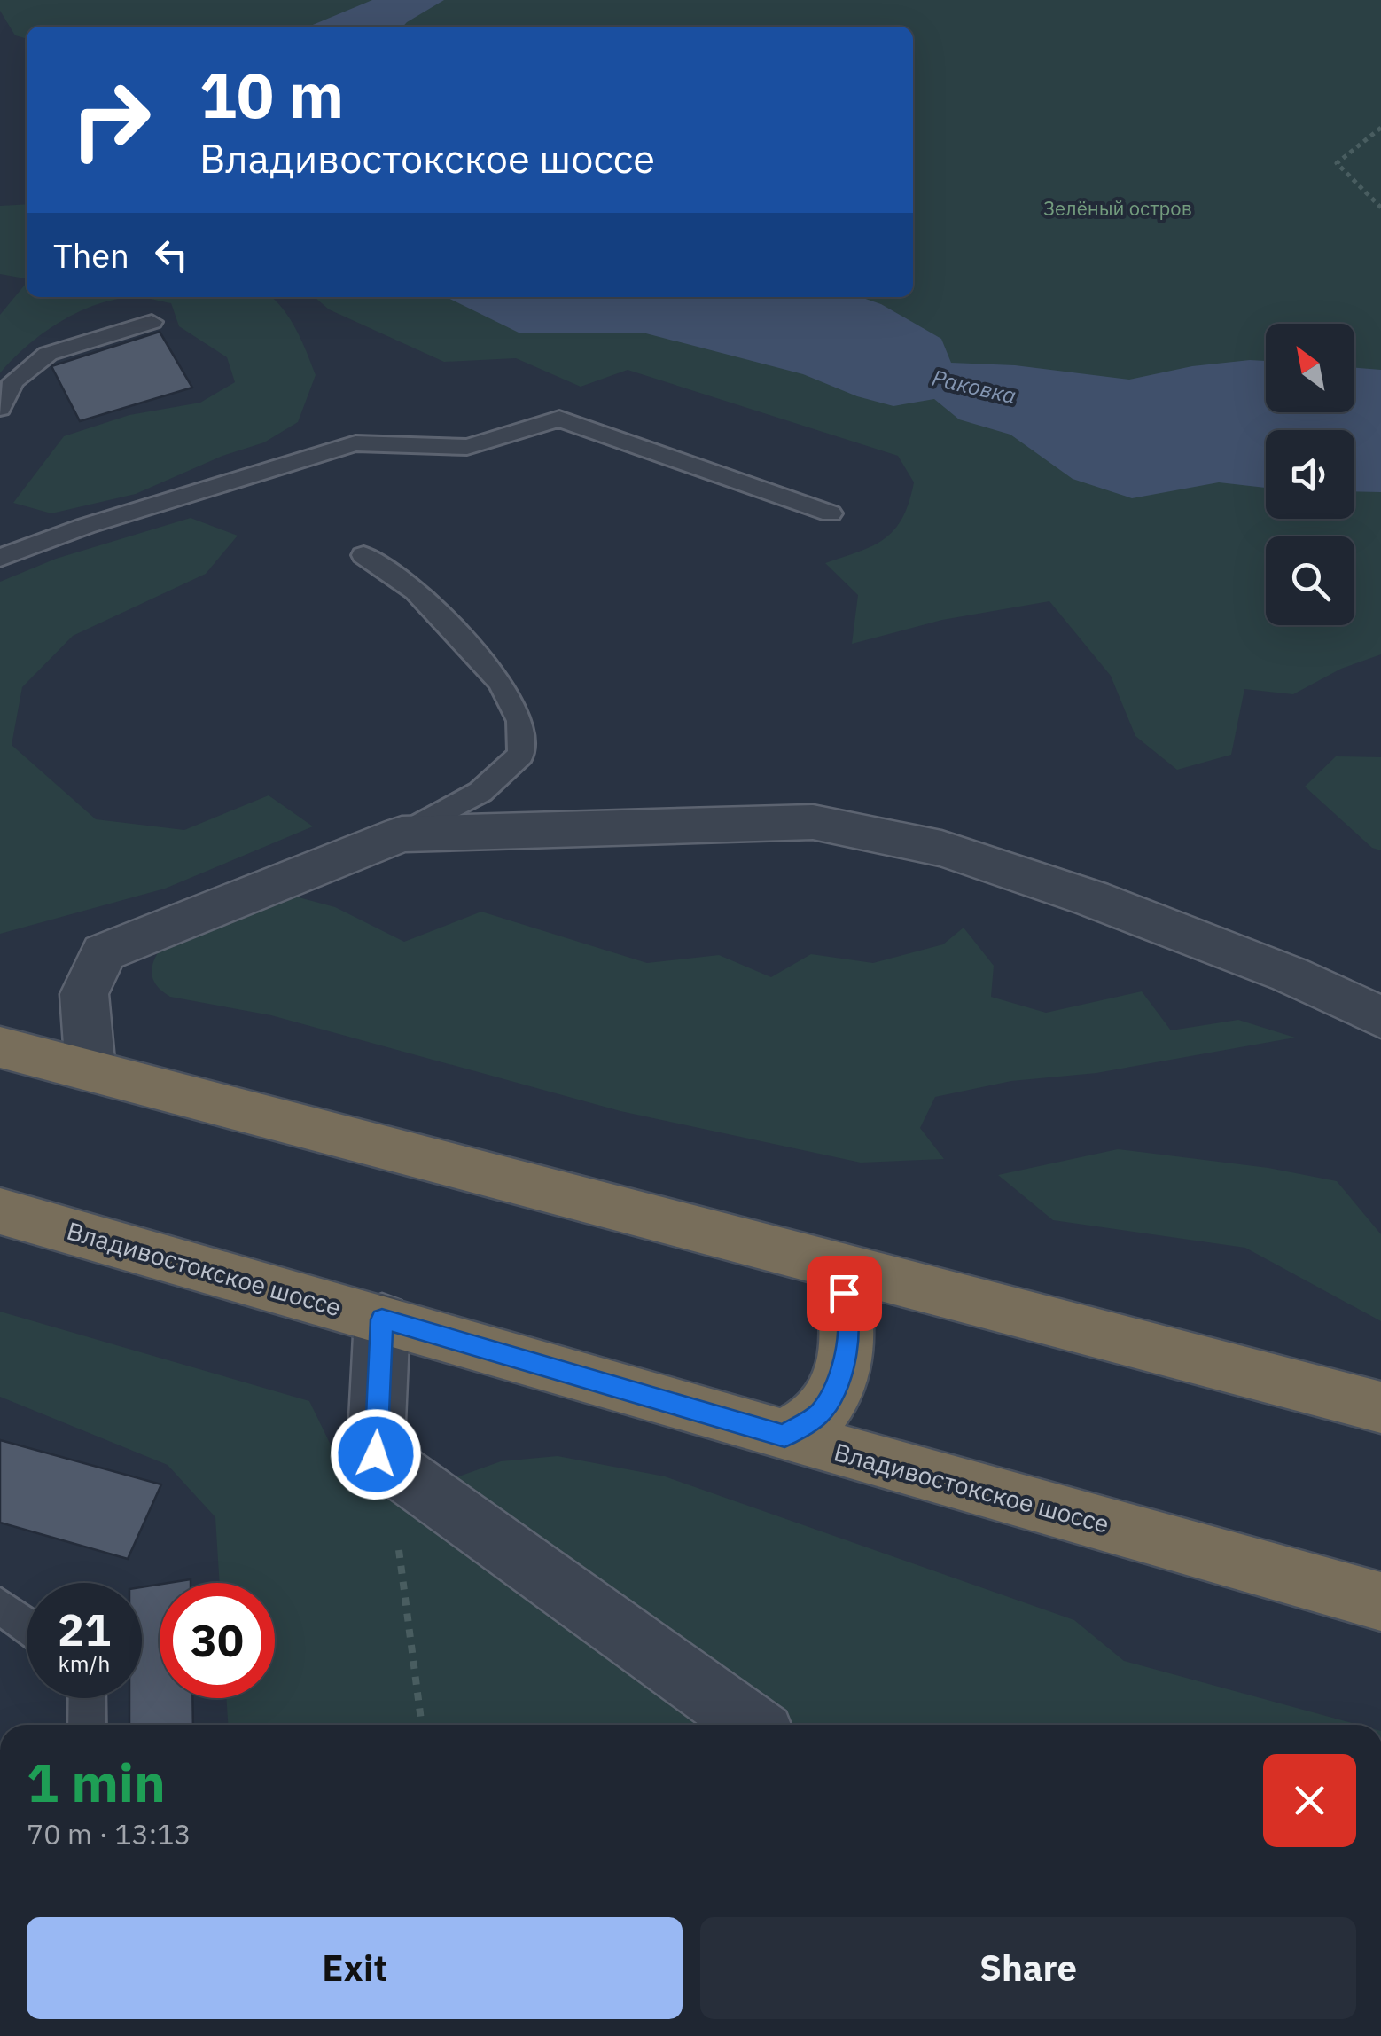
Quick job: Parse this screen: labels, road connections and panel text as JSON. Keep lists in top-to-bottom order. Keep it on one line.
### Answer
{"streets":{"highway":["Владивостокское шоссе"]},"water":["Раковка"],"parks":["Зелёный остров"],"north":"top left","page":{"turn":["10 m","Владивостокское шоссе"],"then":"Then","speed":"21 km/h","limit":"30","heading":["1 min","70 m · 13:13"],"buttons":["Exit","Share"]}}
